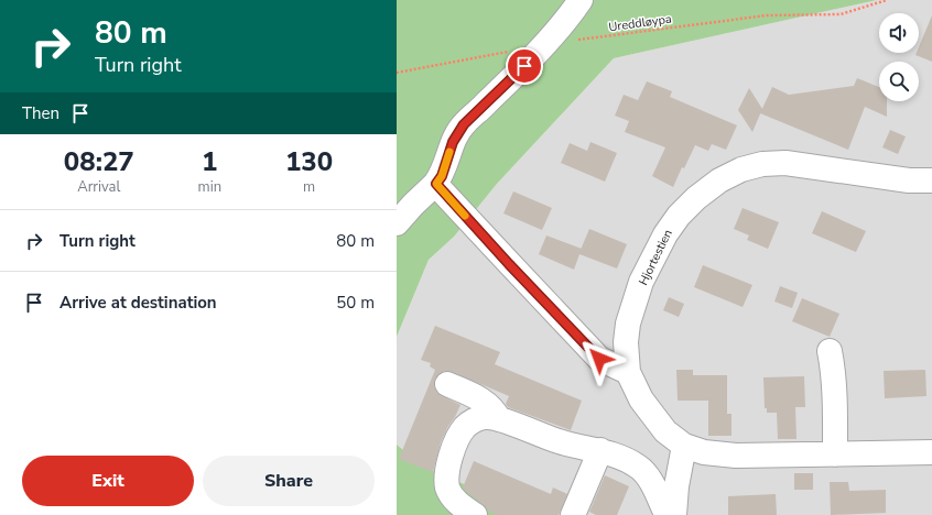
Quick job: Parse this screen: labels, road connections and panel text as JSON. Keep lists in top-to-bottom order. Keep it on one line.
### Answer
{"streets":{"street":["Hjortestien"],"path":["Ureddløypa"]},"page":{"turn":["80 m","Turn right"],"then":"Then","eta":["08:27","Arrival","1","min","130","m"],"list":[{"name":"Turn right","value":"80 m"},{"name":"Arrive at destination","value":"50 m"}],"buttons":["Exit","Share"]}}
